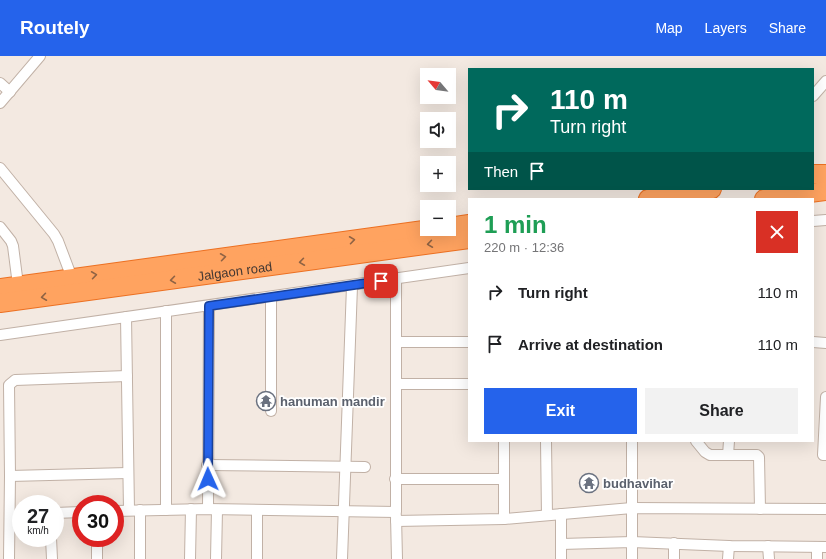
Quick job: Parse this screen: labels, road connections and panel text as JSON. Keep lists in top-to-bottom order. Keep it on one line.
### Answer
{"streets":{"highway":["Jalgaon road"]},"places":{"temple":["hanuman mandir","budhavihar"]},"north":"top left","page":{"header":"Routely","nav":["Map","Layers","Share"],"map_buttons":["+","−"],"turn":["110 m","Turn right"],"then":"Then","heading":["1 min","220 m · 12:36"],"list":[{"name":"Turn right","value":"110 m"},{"name":"Arrive at destination","value":"110 m"}],"buttons":["Exit","Share"],"speed":"27 km/h","limit":"30"}}
